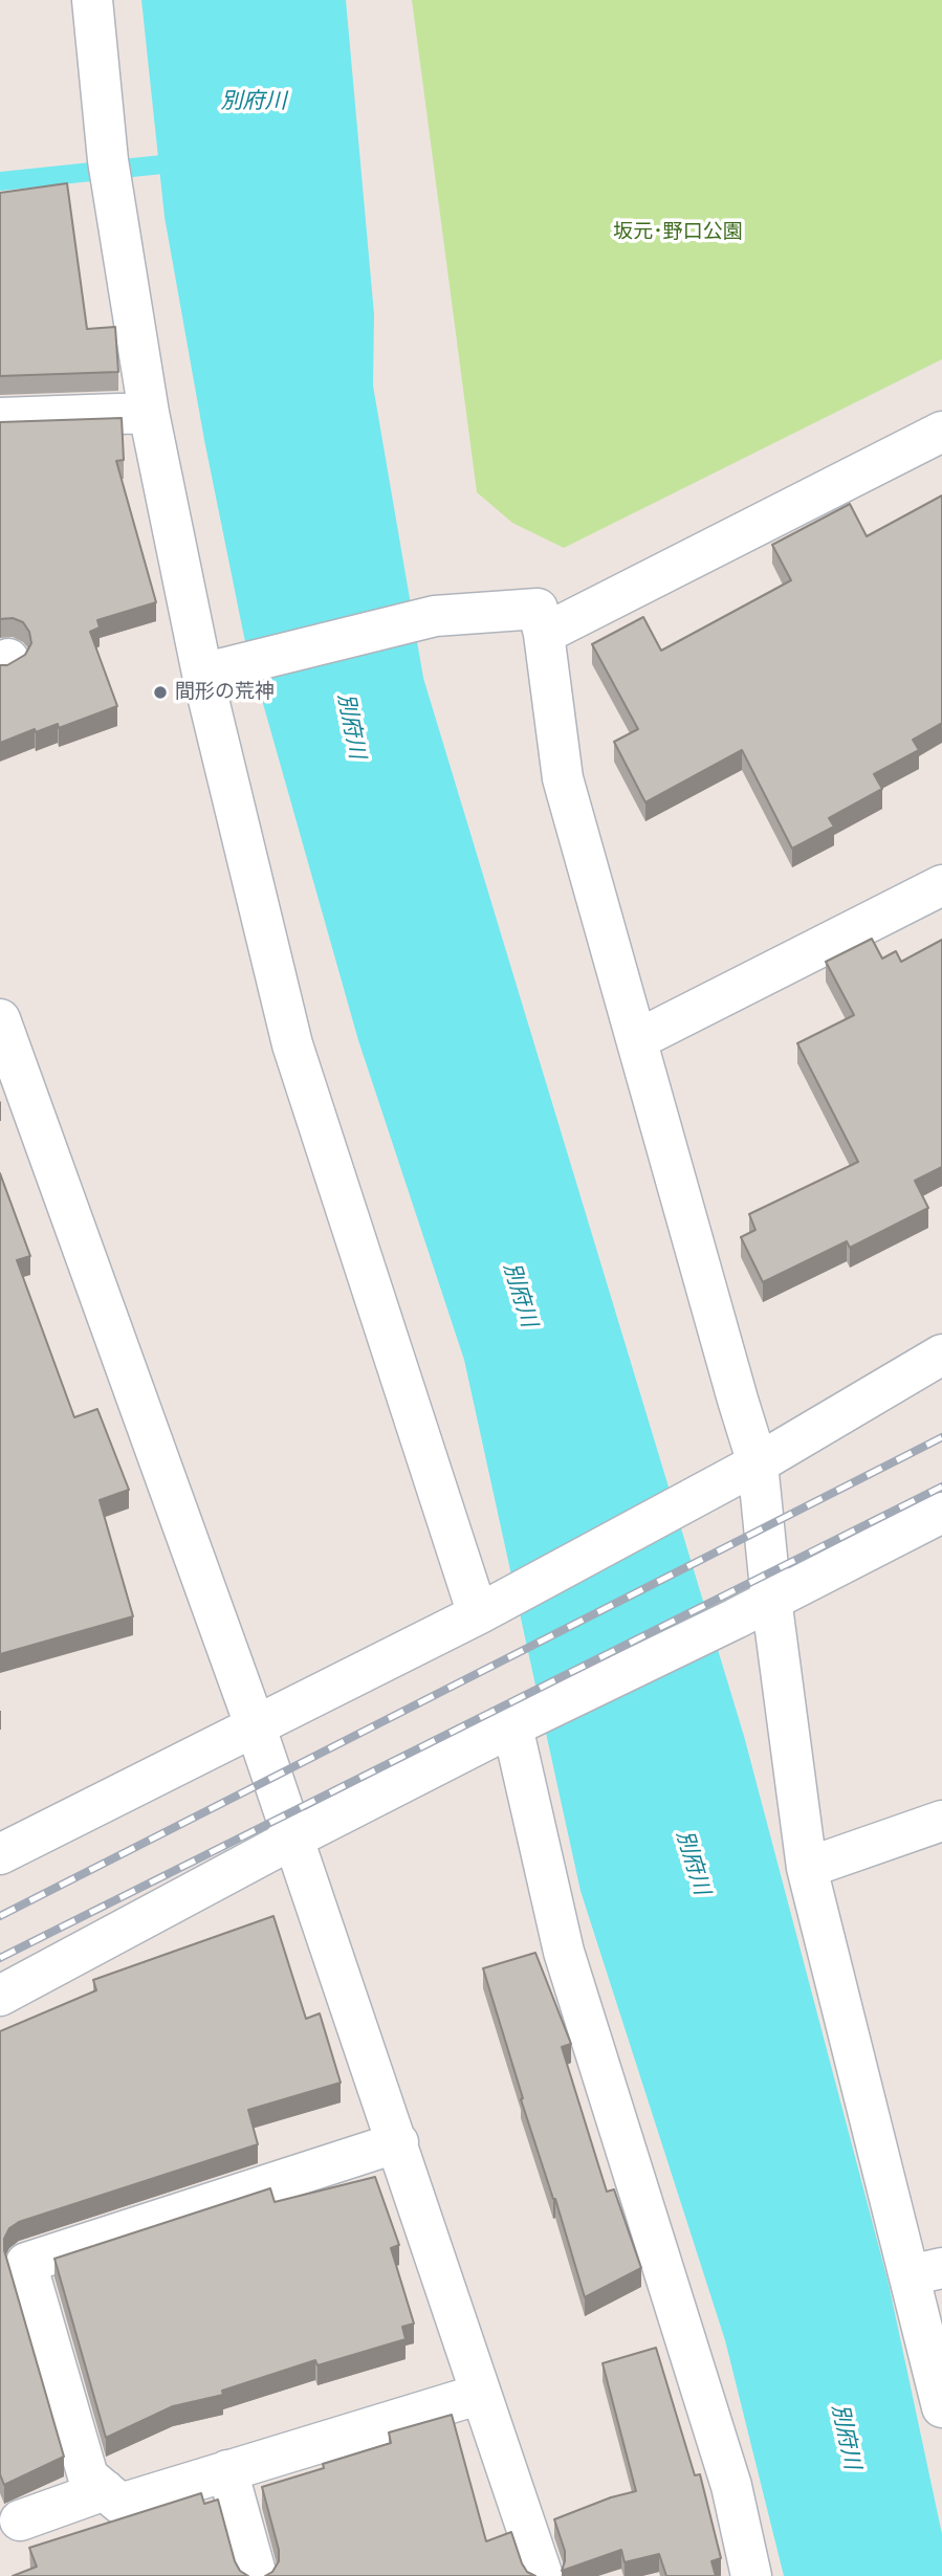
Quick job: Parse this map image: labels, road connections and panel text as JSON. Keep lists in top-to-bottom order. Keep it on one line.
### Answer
{"water":["別府川"],"parks":["坂元･野口公園"],"places":["間形の荒神"]}
